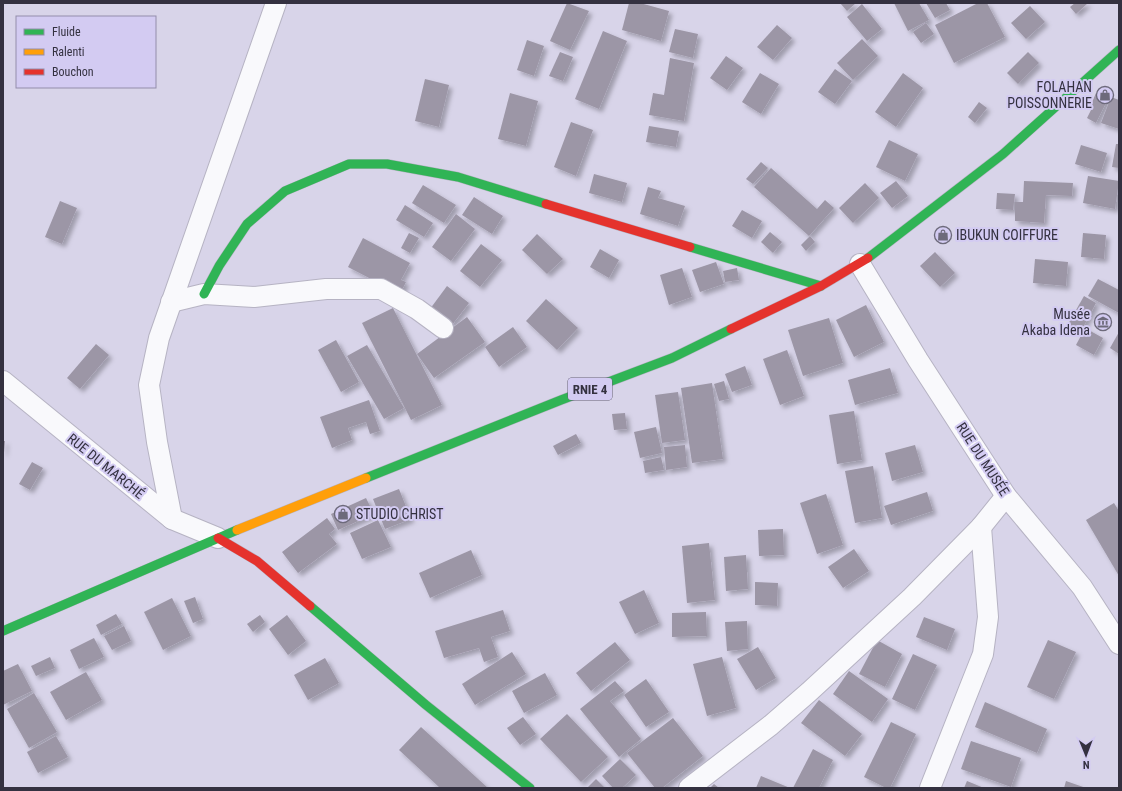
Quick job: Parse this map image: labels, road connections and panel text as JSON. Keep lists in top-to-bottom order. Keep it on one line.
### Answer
{"streets":{"main road":["RNIE 4"],"street":["RUE DU MUSÉE","RUE DU MARCHÉ"]},"crossings":[["RNIE 4","RUE DU MUSÉE"],["RNIE 4","RUE DU MARCHÉ"]],"places":{"shop":["FOLAHAN POISSONNERIE","IBUKUN COIFFURE","STUDIO CHRIST"],"museum":["Musée Akaba Idena"]},"legend":["Fluide","Ralenti","Bouchon"],"north":"bottom"}
